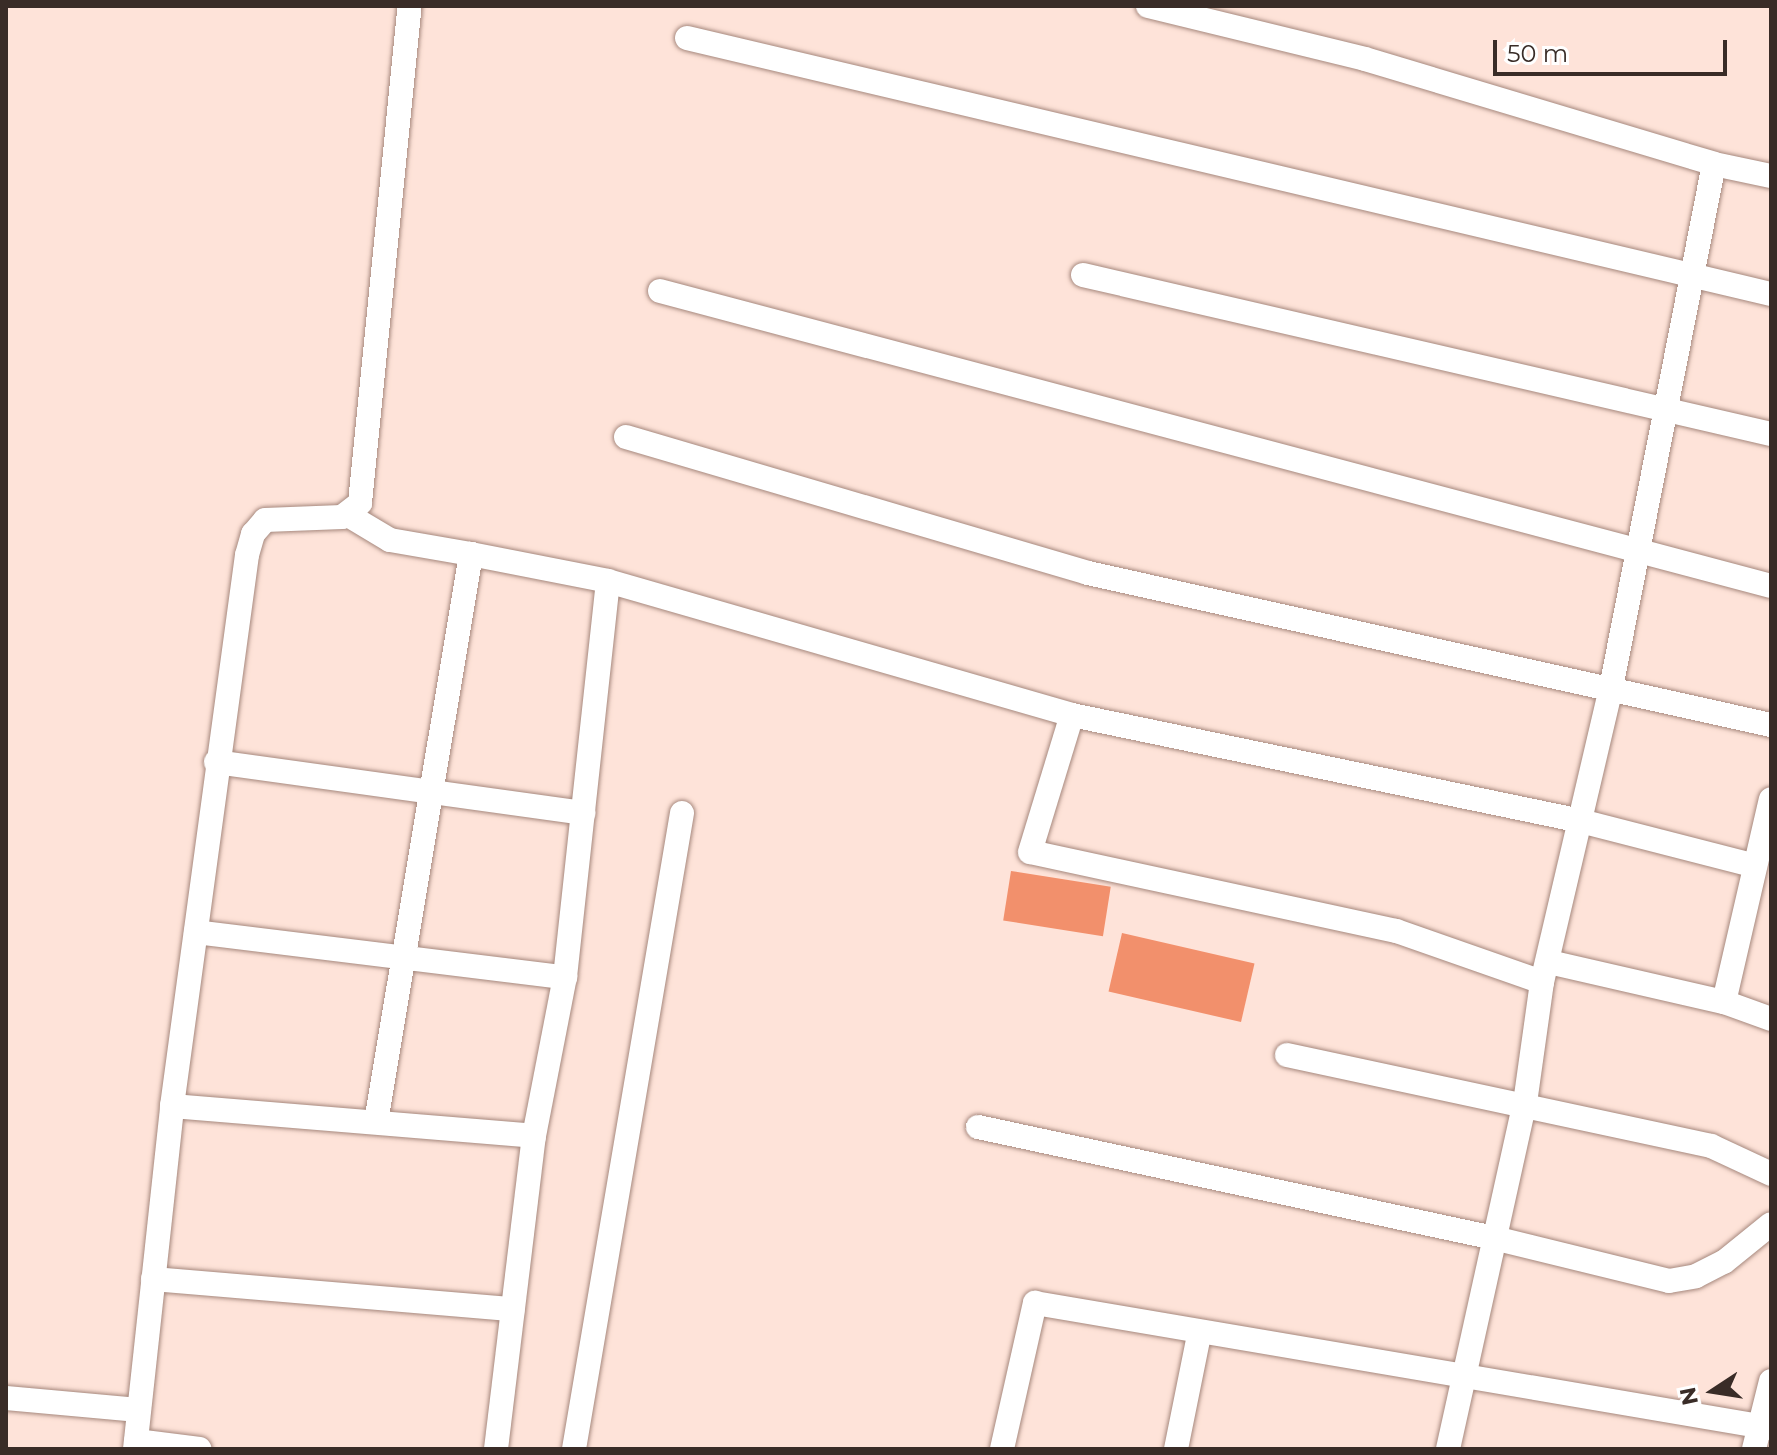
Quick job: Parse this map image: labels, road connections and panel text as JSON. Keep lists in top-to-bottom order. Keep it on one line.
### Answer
{"scale_bar":"50 m","north":"left"}
